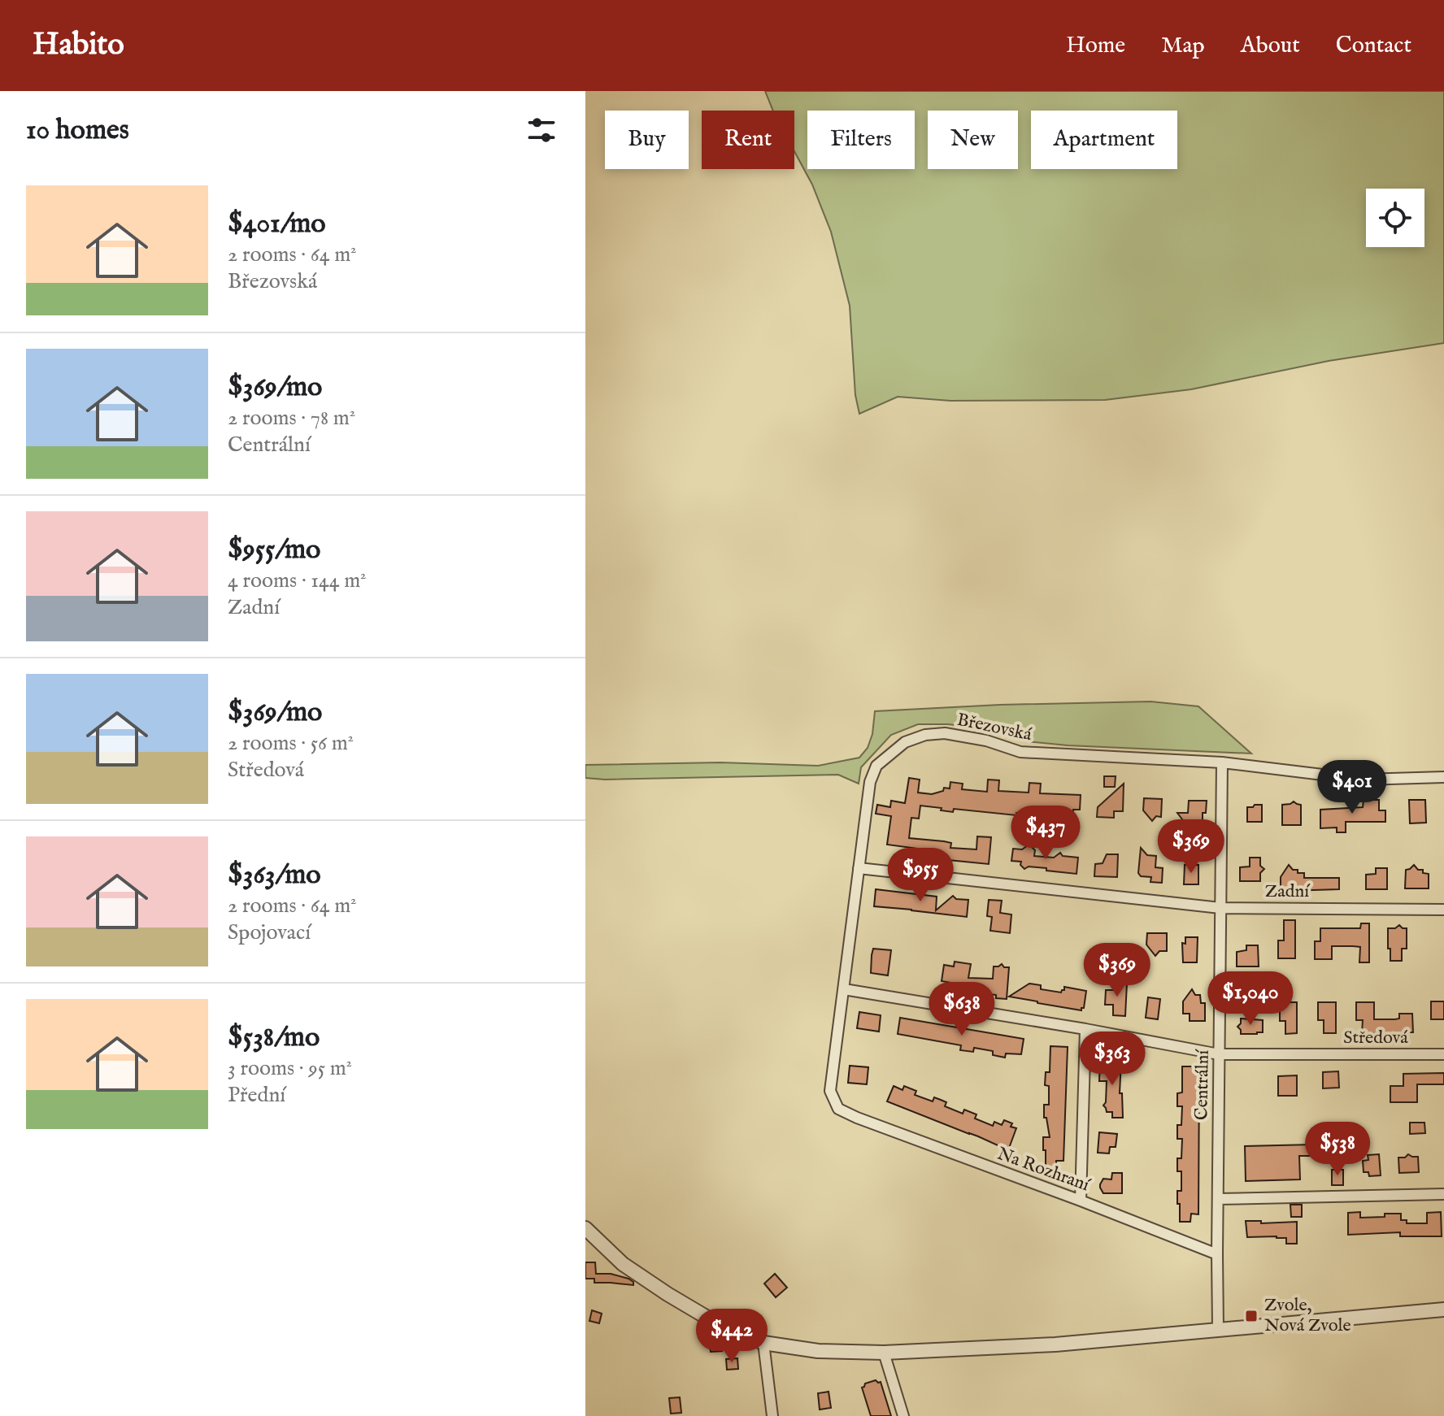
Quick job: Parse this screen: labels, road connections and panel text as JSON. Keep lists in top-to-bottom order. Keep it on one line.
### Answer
{"streets":{"street":["Březovská","Zadní","Středová","Centrální","Na Rozhraní"]},"crossings":[["Březovská","Zadní"],["Březovská","Středová"],["Březovská","Centrální"],["Březovská","Na Rozhraní"],["Zadní","Centrální"],["Středová","Centrální"],["Centrální","Na Rozhraní"]],"places":{"transit":["Zvole, Nová Zvole"]},"page":{"header":"Habito","nav":["Home","Map","About","Contact"],"heading":"10 homes","chip":["Buy","Rent","Filters","New","Apartment"],"list":[{"name":"$401/mo","note":"2 rooms · 64 m² · Březovská"},{"name":"$369/mo","note":"2 rooms · 78 m² · Centrální"},{"name":"$955/mo","note":"4 rooms · 144 m² · Zadní"},{"name":"$369/mo","note":"2 rooms · 56 m² · Středová"},{"name":"$363/mo","note":"2 rooms · 64 m² · Spojovací"},{"name":"$538/mo","note":"3 rooms · 95 m² · Přední"}],"price":["$401","$437","$369","$955","$369","$1,040","$638","$363","$538","$442"]}}
